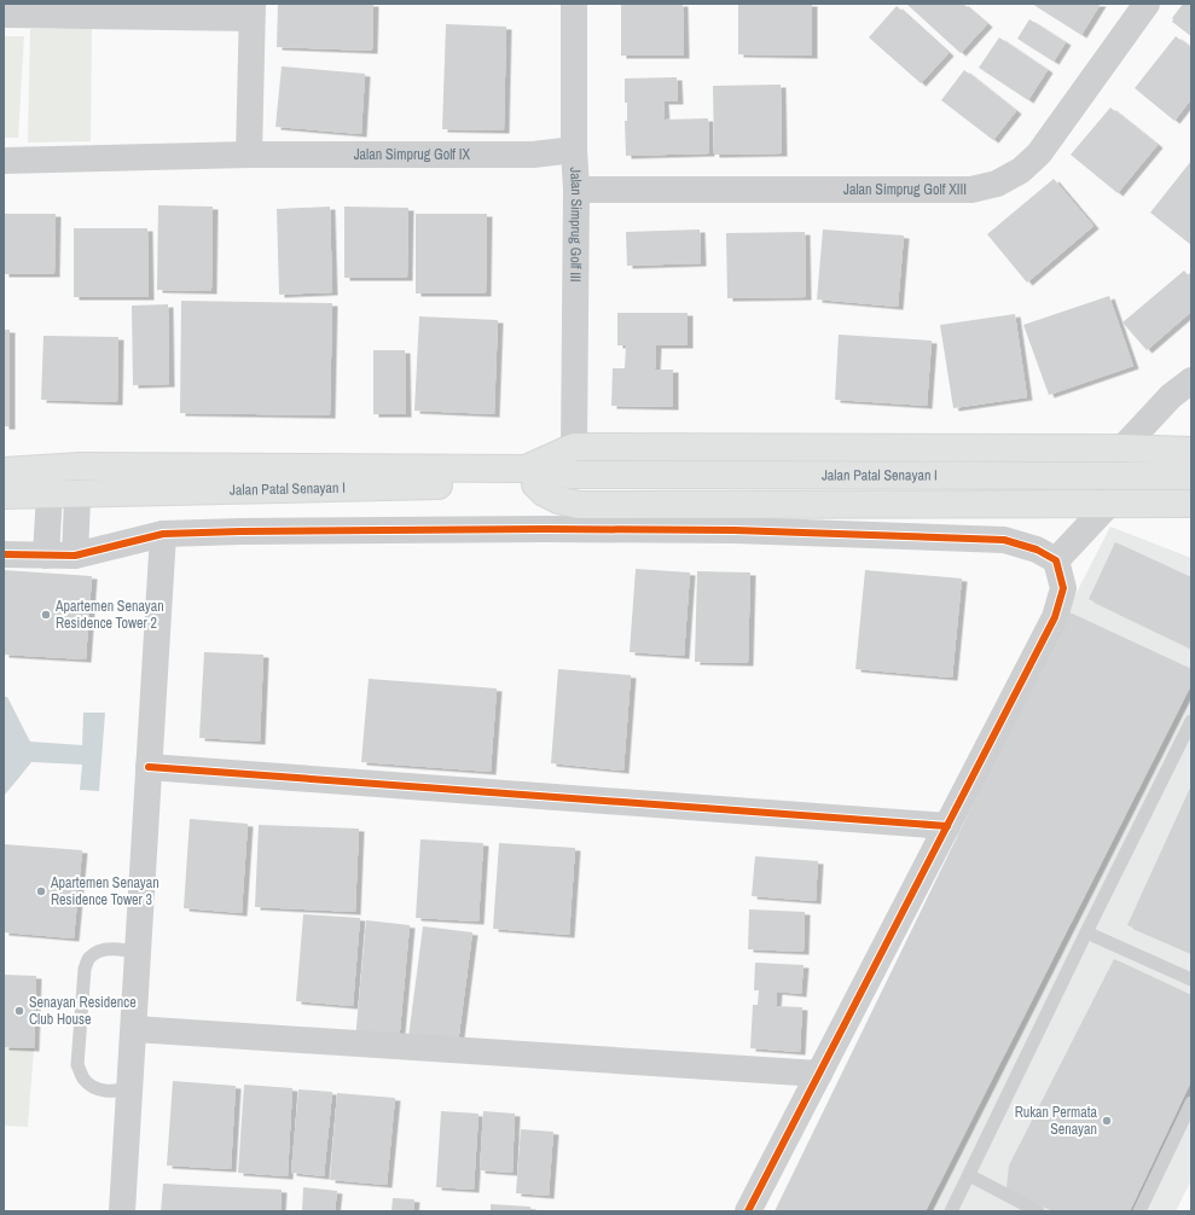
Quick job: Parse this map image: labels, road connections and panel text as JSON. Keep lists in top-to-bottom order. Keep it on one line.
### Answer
{"streets":{"main road":["Jalan Patal Senayan I"],"street":["Jalan Simprug Golf IX","Jalan Simprug Golf XIII","Jalan Simprug Golf III"]},"crossings":[["Jalan Simprug Golf IX","Jalan Simprug Golf III"],["Jalan Simprug Golf XIII","Jalan Simprug Golf III"]],"places":["Apartemen Senayan Residence Tower 2","Apartemen Senayan Residence Tower 3","Senayan Residence Club House","Rukan Permata Senayan"]}
